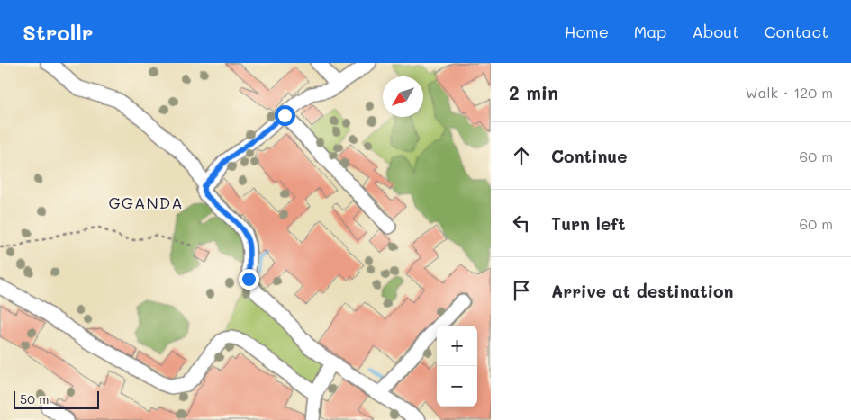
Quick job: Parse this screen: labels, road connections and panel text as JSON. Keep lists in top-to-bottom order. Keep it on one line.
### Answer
{"districts":["GGANDA"],"scale_bar":"50 m","north":"bottom left","page":{"header":"Strollr","nav":["Home","Map","About","Contact"],"heading":["2 min","Walk · 120 m"],"list":[["Continue","60 m"],["Turn left","60 m"],"Arrive at destination"],"map_buttons":["+","−"],"scale":"50 m"}}
